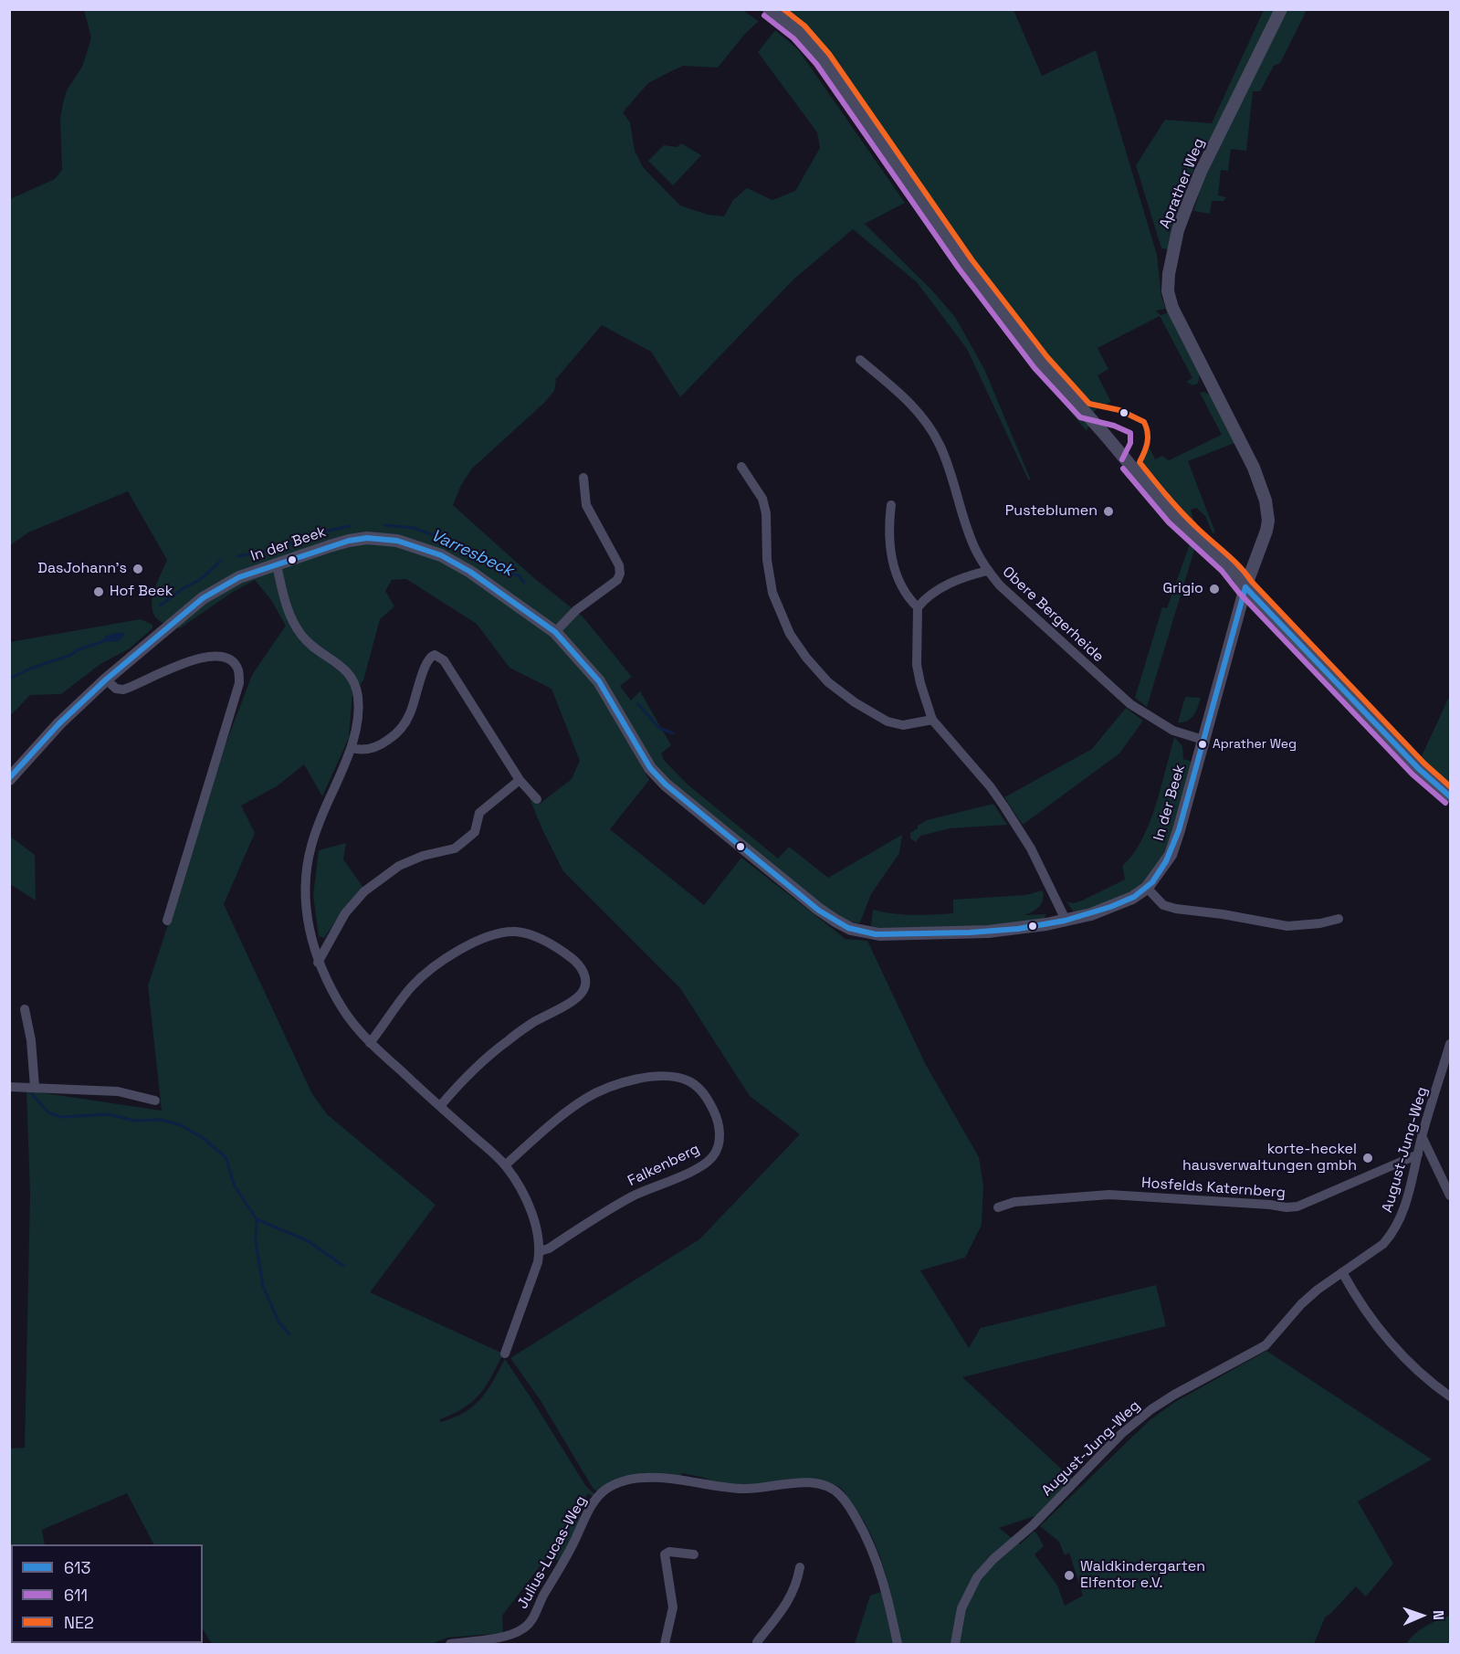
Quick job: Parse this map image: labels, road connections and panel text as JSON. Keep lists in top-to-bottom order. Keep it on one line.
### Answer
{"streets":{"street":["Aprather Weg","In der Beek","Obere Bergerheide","August-Jung-Weg","Falkenberg","Hosfelds Katernberg","Julius-Lucas-Weg"]},"crossings":[["Aprather Weg","In der Beek"],["In der Beek","Obere Bergerheide"],["August-Jung-Weg","Hosfelds Katernberg"]],"water":["Varresbeck"],"places":["Pusteblumen","DasJohann's","Grigio","Hof Beek","Aprather Weg","korte-heckel hausverwaltungen gmbh","Waldkindergarten Elfentor e.V."],"lines":["transit line NE2","transit line 611","transit line 613"],"legend":["613","611","NE2"],"north":"right"}
